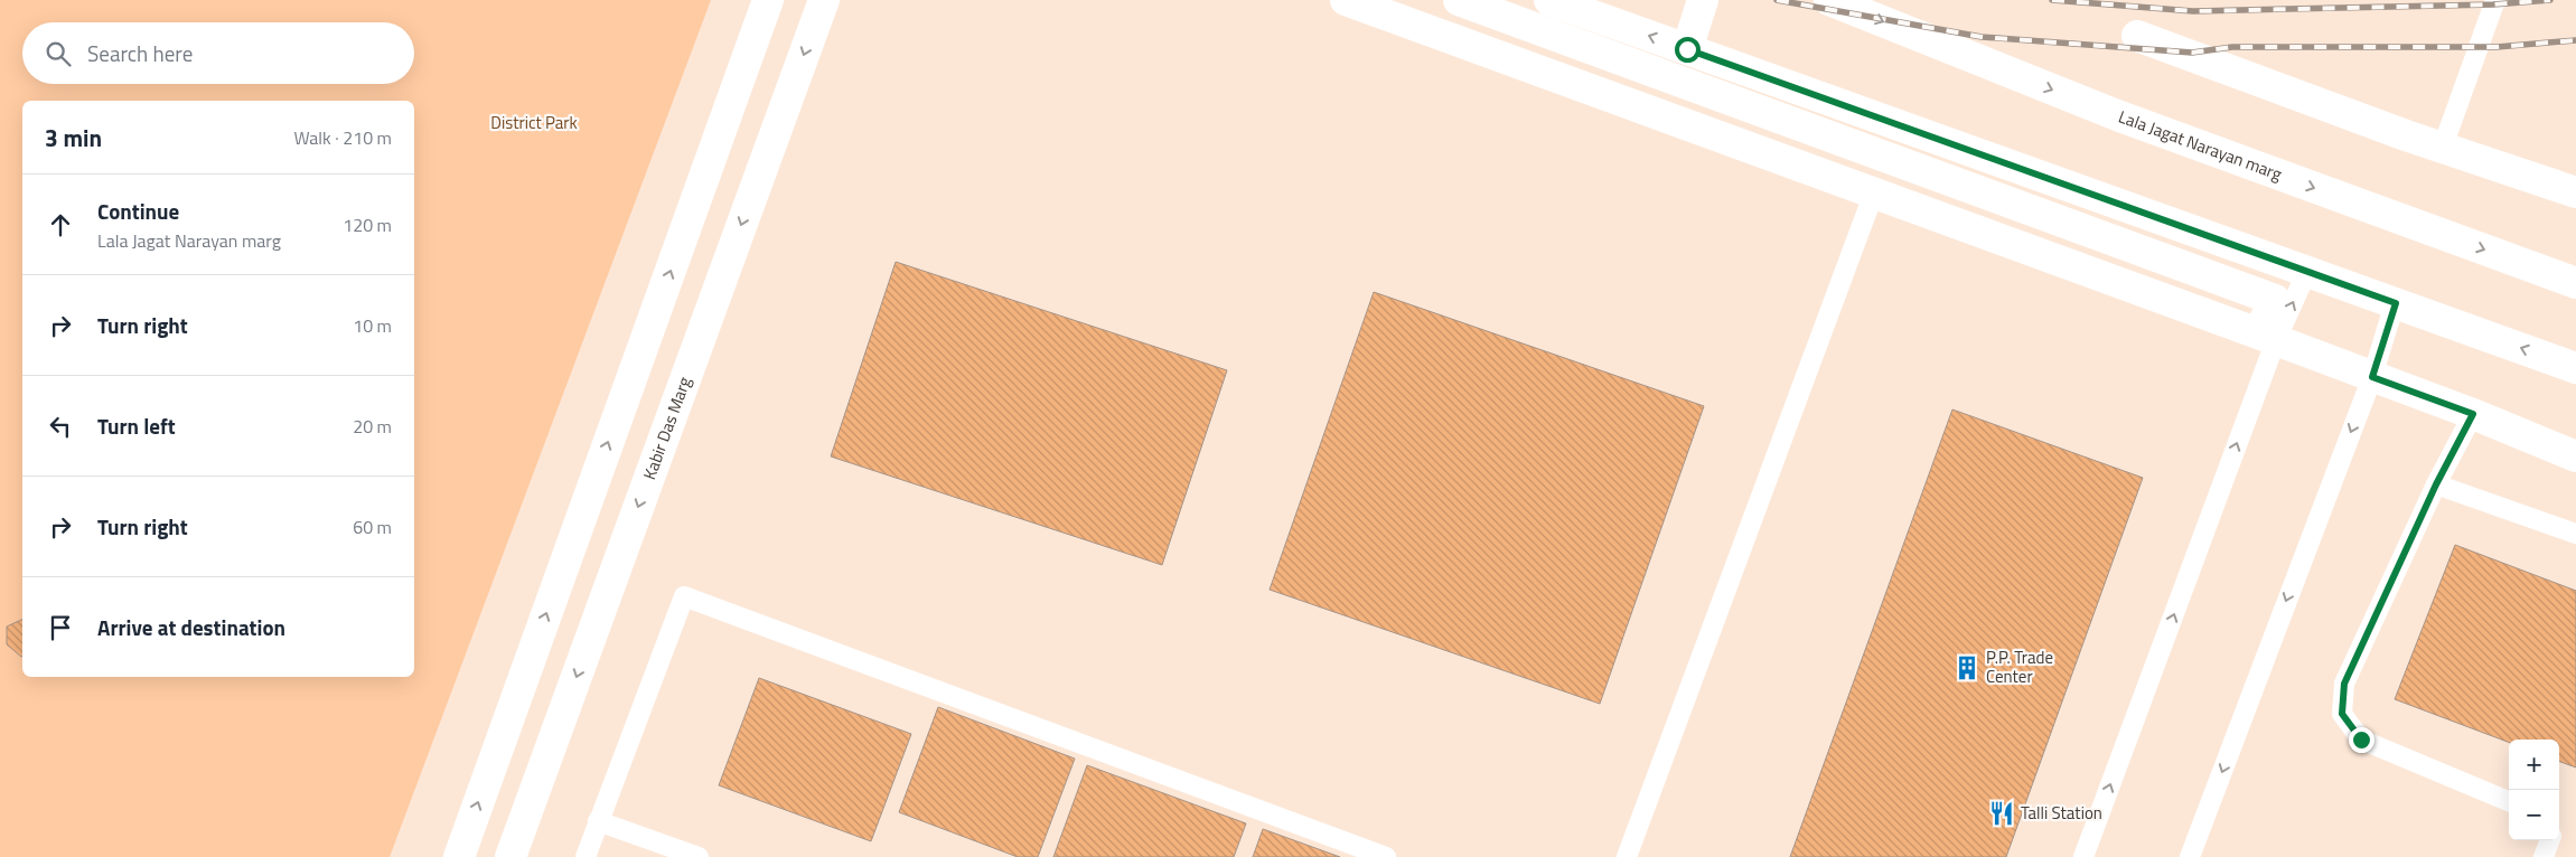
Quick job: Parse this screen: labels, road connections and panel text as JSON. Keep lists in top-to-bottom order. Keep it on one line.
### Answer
{"streets":{"street":["Lala Jagat Narayan marg","Kabir Das Marg"]},"parks":["District Park"],"places":{"building":["P.P. Trade Center"],"restaurant":["Talli Station"]},"page":{"search":"Search here","heading":["3 min","Walk · 210 m"],"list":[["Continue","Lala Jagat Narayan marg","120 m"],["Turn right","10 m"],["Turn left","20 m"],["Turn right","60 m"],"Arrive at destination"],"map_buttons":["+","−"]}}
